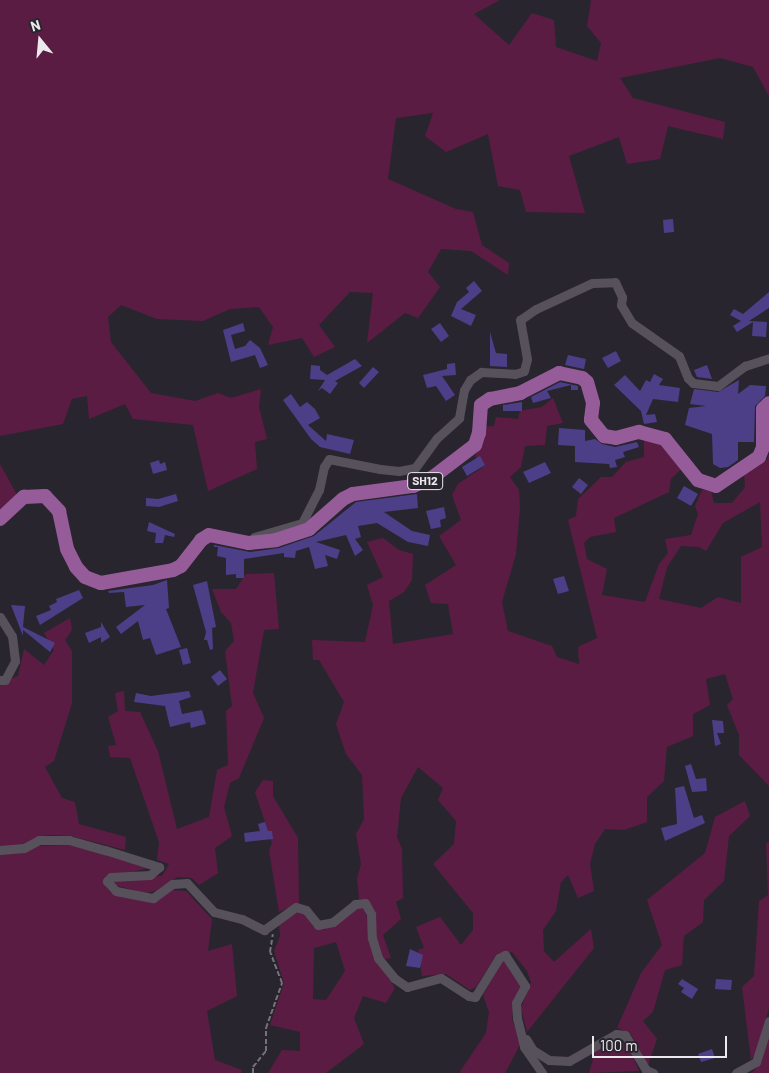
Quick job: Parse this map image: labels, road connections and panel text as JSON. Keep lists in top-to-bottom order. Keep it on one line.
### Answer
{"streets":{"main road":["SH12"]},"scale_bar":"100 m","north":"top"}
